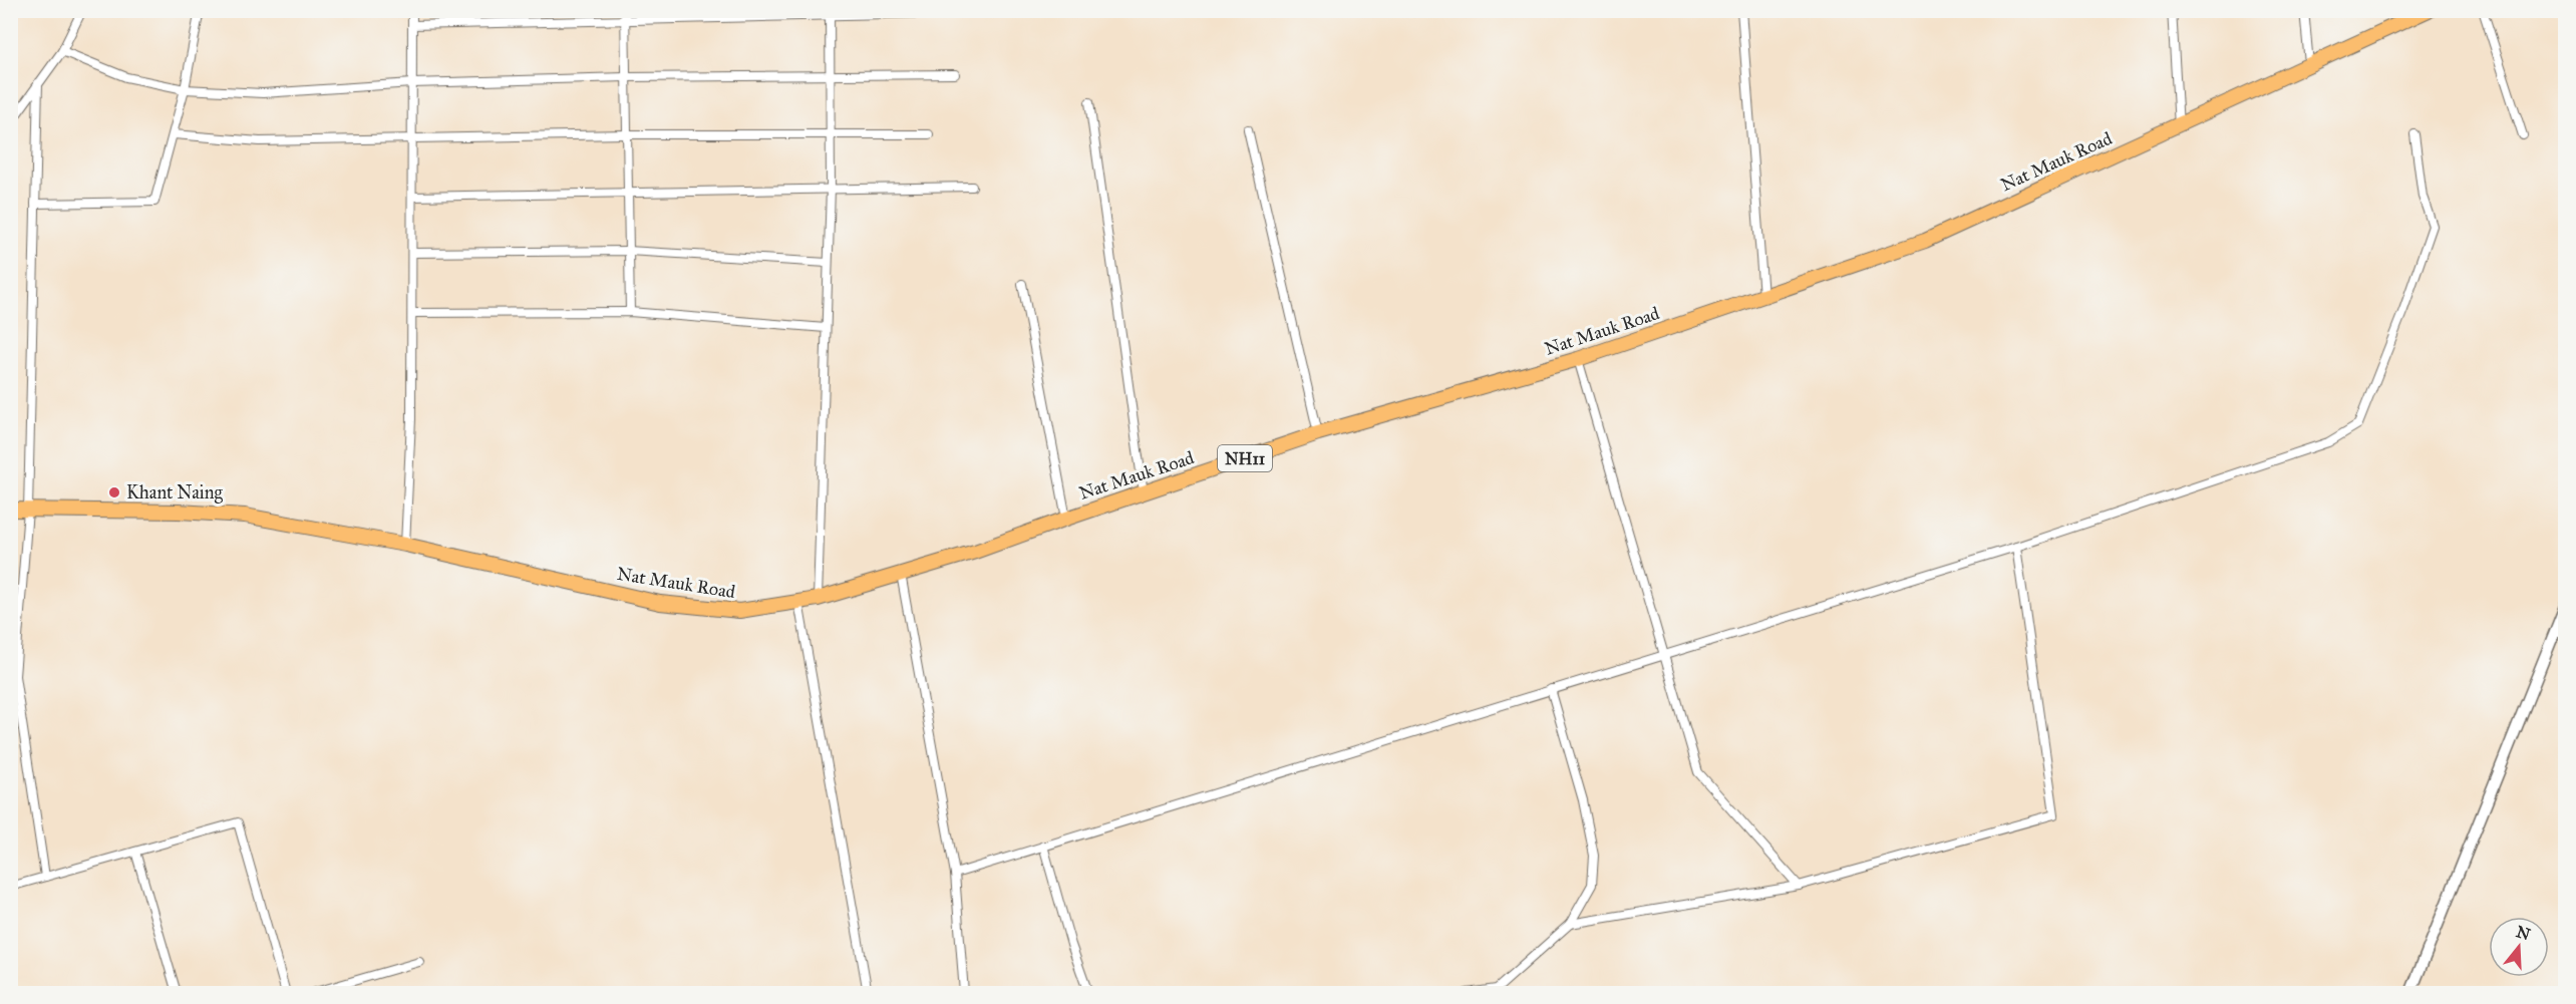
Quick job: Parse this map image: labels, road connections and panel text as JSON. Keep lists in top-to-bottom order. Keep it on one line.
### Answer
{"streets":{"highway":["Nat Mauk Road","NH11"]},"places":["Khant Naing"],"north":"top"}
